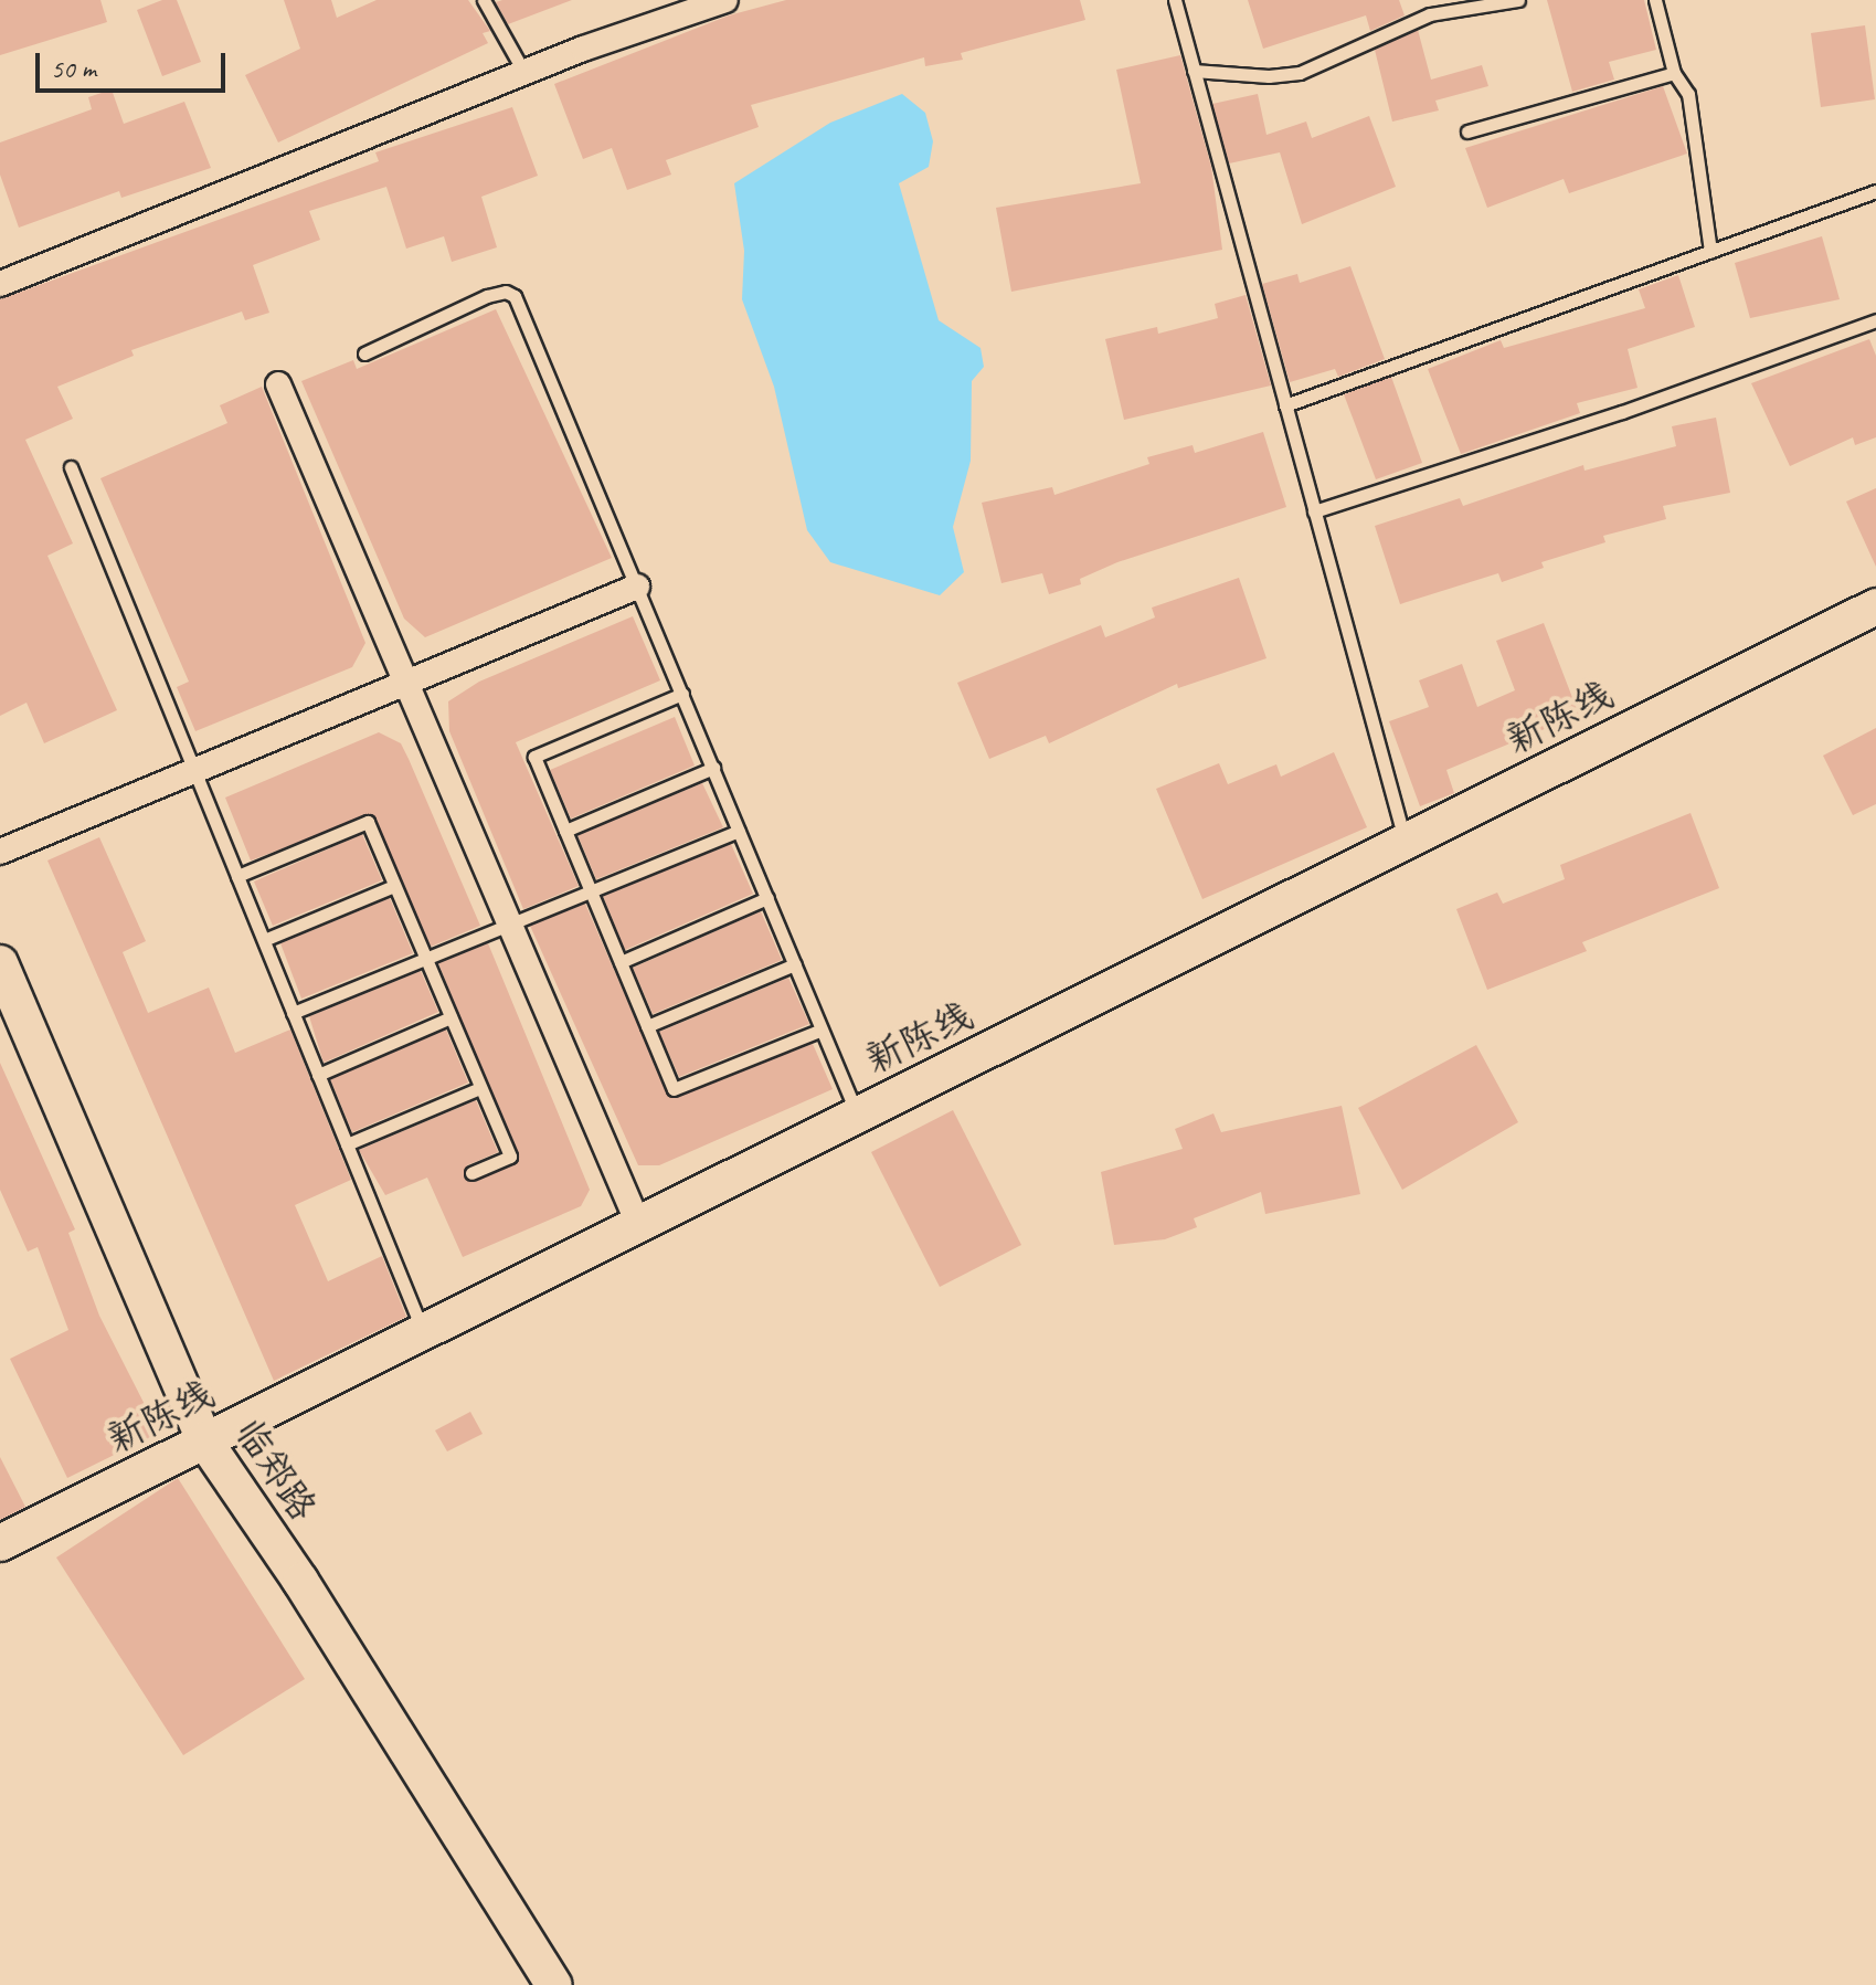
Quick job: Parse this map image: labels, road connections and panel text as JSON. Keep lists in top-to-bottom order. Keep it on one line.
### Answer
{"streets":{"street":["新陈线","临郑路"]},"crossings":[["新陈线","临郑路"]],"scale_bar":"50 m"}
